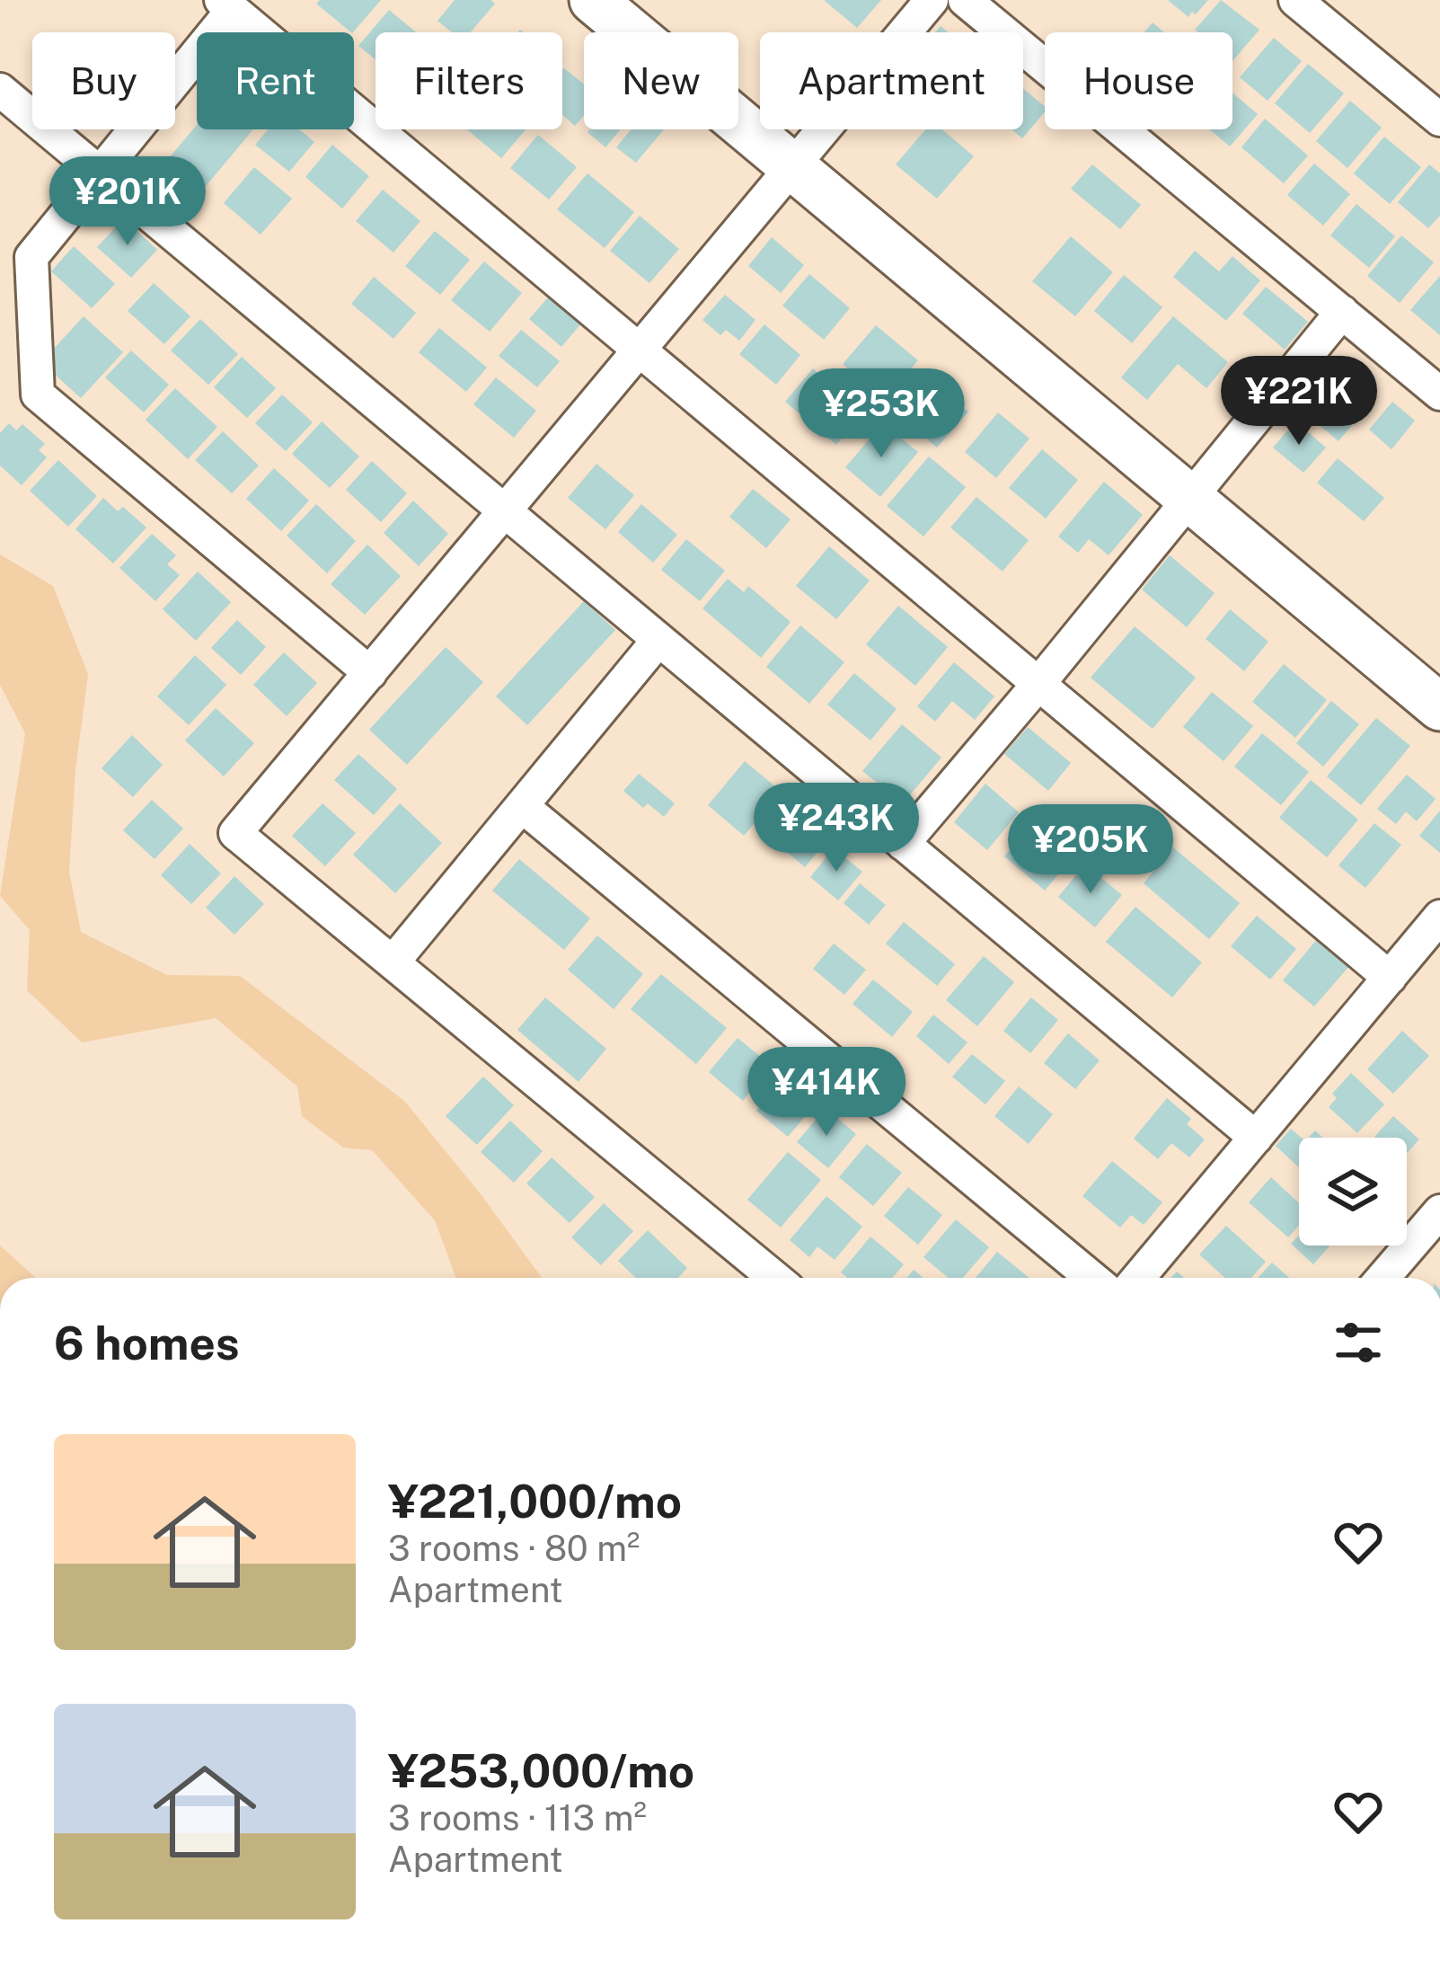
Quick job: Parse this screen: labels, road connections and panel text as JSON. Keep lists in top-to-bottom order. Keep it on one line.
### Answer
{"page":{"chip":["Buy","Rent","Filters","New","Apartment","House"],"price":["¥201K","¥221K","¥253K","¥243K","¥205K","¥414K"],"heading":"6 homes","list":[{"name":"¥221,000/mo","note":"3 rooms · 80 m² · Apartment"},{"name":"¥253,000/mo","note":"3 rooms · 113 m² · Apartment"}]}}
